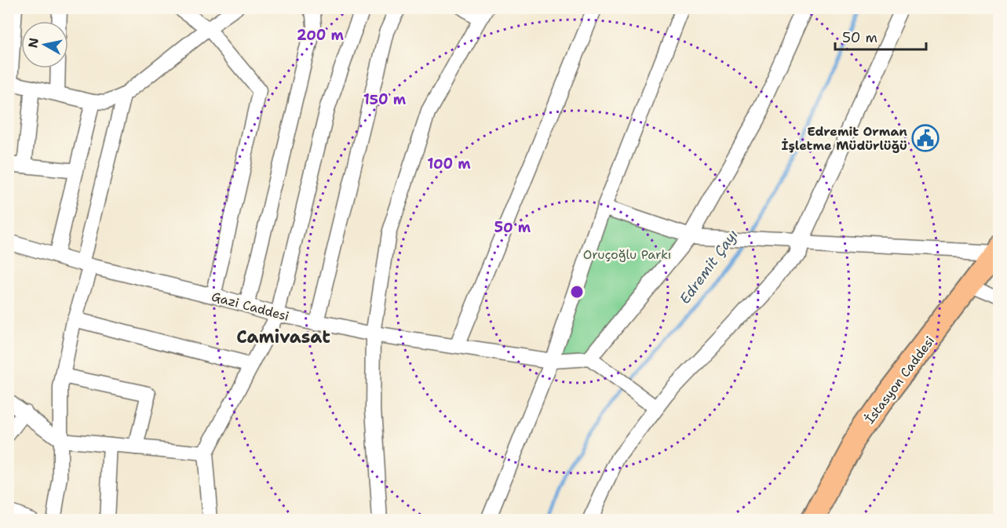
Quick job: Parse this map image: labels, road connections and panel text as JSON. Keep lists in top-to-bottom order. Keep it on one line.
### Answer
{"streets":{"main road":["İstasyon Caddesi"],"street":["Gazi Caddesi"]},"districts":["Camivasat"],"water":["Edremit Çayı"],"parks":["Oruçoğlu Parkı"],"places":{"public building":["Edremit Orman İşletme Müdürlüğü"]},"scale_bar":"50 m","north":"left","rings":["200 m","150 m","100 m","50 m"]}
